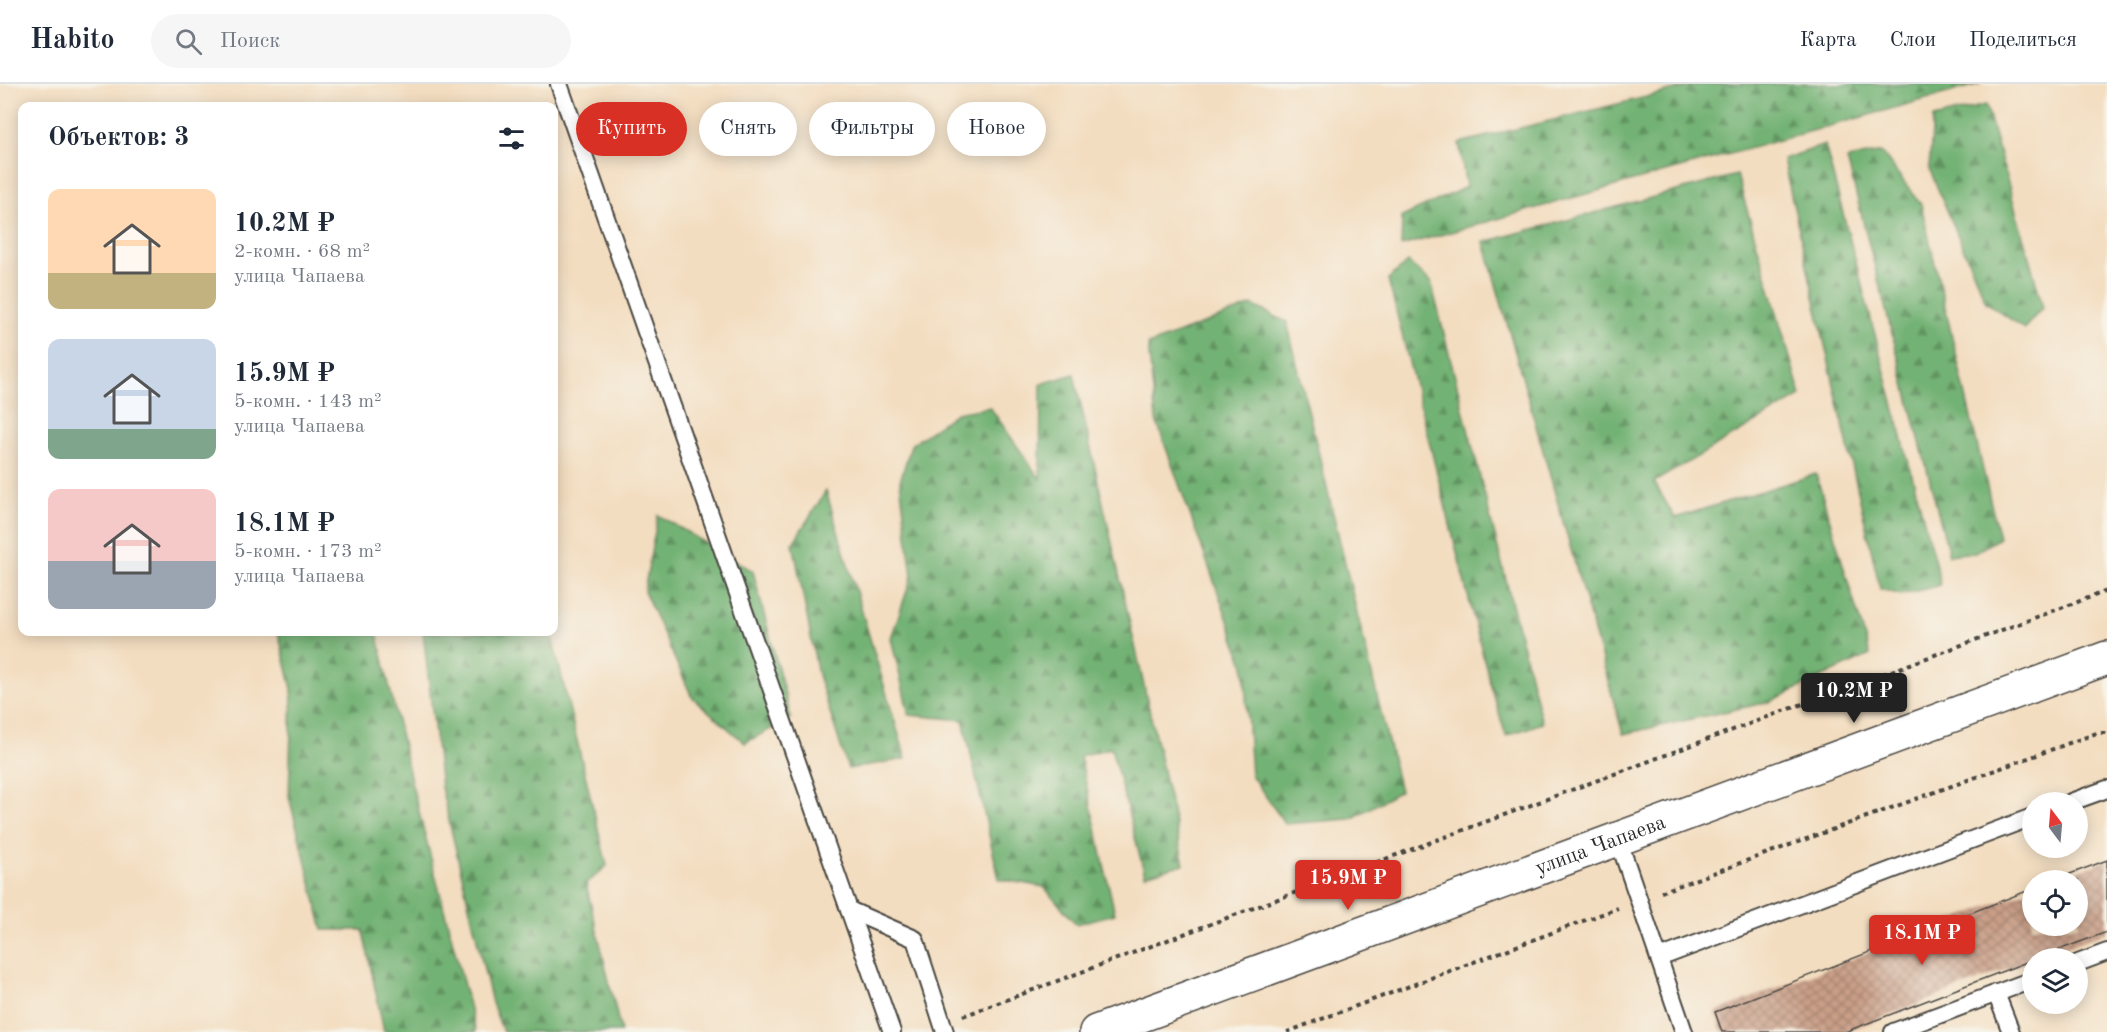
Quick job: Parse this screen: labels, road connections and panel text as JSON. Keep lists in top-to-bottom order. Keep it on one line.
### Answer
{"streets":{"main road":["улица Чапаева"]},"north":"top","page":{"header":"Habito","search":"Поиск","nav":["Карта","Слои","Поделиться"],"chip":["Купить","Снять","Фильтры","Новое"],"heading":"Объектов: 3","list":[{"name":"10.2M ₽","note":"2-комн. · 68 m² · улица Чапаева"},{"name":"15.9M ₽","note":"5-комн. · 143 m² · улица Чапаева"},{"name":"18.1M ₽","note":"5-комн. · 173 m² · улица Чапаева"}],"price":["10.2M ₽","15.9M ₽","18.1M ₽"]}}
